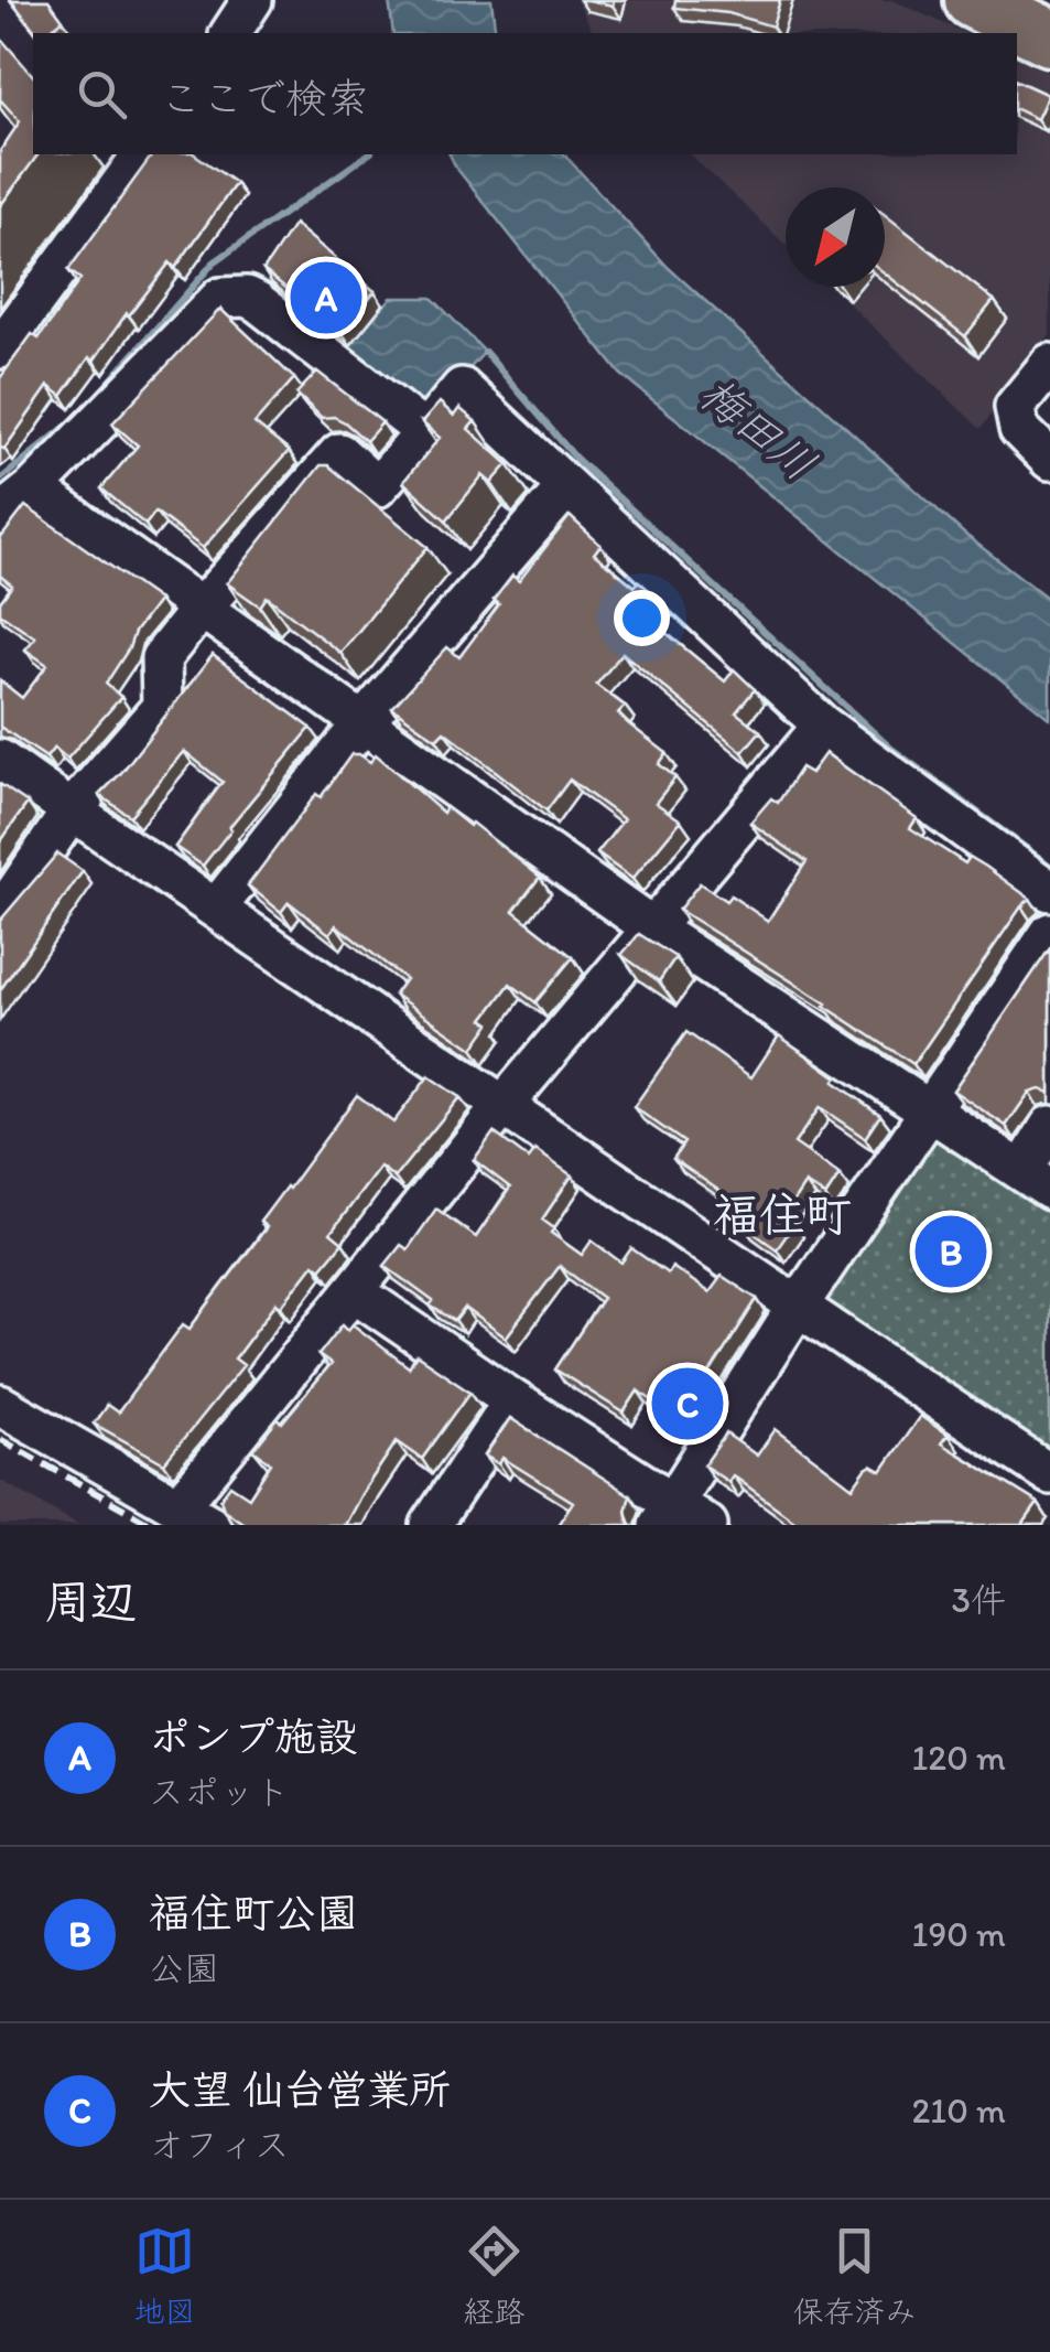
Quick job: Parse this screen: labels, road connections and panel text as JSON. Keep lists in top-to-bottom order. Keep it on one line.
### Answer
{"districts":["福住町"],"water":["梅田川"],"north":"bottom left","page":{"search":"ここで検索","pins":["A","B","C"],"heading":["周辺","3件"],"list":[{"mark":"A","name":"ポンプ施設","note":"スポット","value":"120 m"},{"mark":"B","name":"福住町公園","note":"公園","value":"190 m"},{"mark":"C","name":"大望 仙台営業所","note":"オフィス","value":"210 m"}],"nav":["地図","経路","保存済み"]}}
